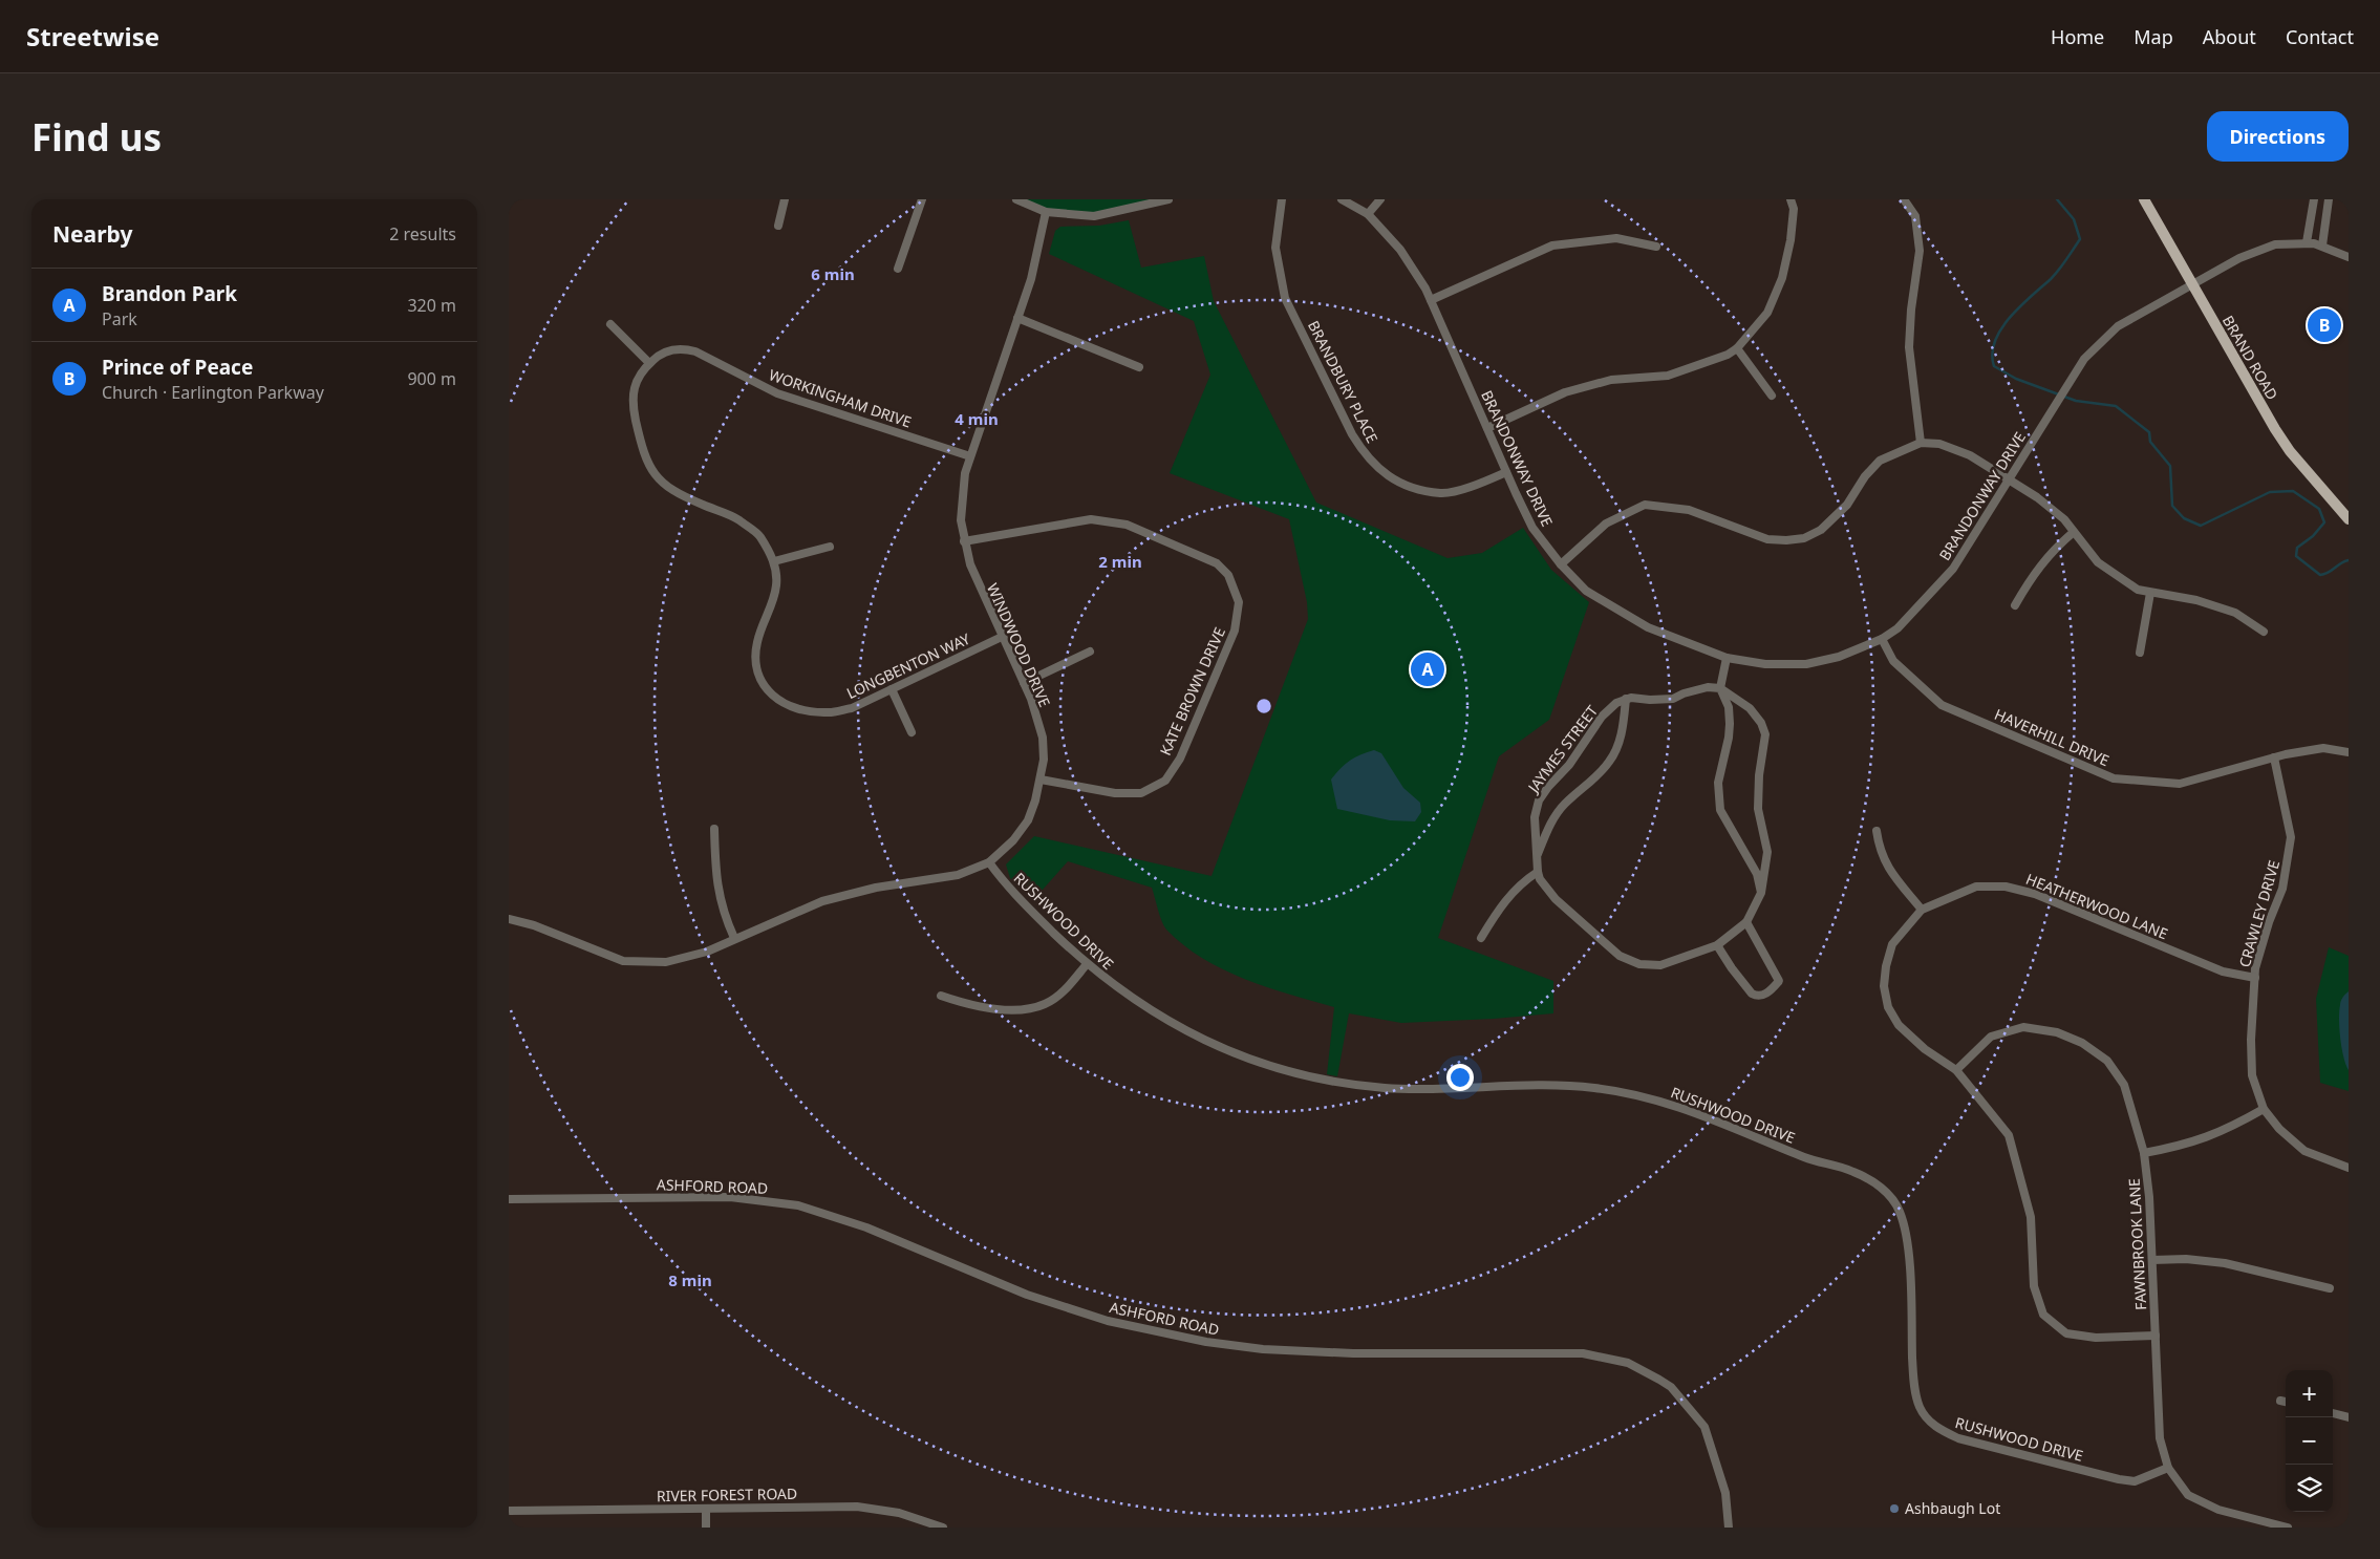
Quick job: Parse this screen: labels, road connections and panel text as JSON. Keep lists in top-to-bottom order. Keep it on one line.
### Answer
{"streets":{"main road":["BRAND ROAD"],"street":["BRANDBURY PLACE","WORKINGHAM DRIVE","BRANDONWAY DRIVE","WINDWOOD DRIVE","LONGBENTON WAY","KATE BROWN DRIVE","HAVERHILL DRIVE","JAYMES STREET","HEATHERWOOD LANE","CRAWLEY DRIVE","RUSHWOOD DRIVE","ASHFORD ROAD","FAWNBROOK LANE","RIVER FOREST ROAD"]},"crossings":[["BRAND ROAD","BRANDONWAY DRIVE"],["BRANDBURY PLACE","BRANDONWAY DRIVE"],["WORKINGHAM DRIVE","WINDWOOD DRIVE"],["WORKINGHAM DRIVE","LONGBENTON WAY"],["BRANDONWAY DRIVE","HAVERHILL DRIVE"],["WINDWOOD DRIVE","LONGBENTON WAY"],["WINDWOOD DRIVE","KATE BROWN DRIVE"],["WINDWOOD DRIVE","RUSHWOOD DRIVE"],["HAVERHILL DRIVE","CRAWLEY DRIVE"],["HEATHERWOOD LANE","CRAWLEY DRIVE"],["HEATHERWOOD LANE","FAWNBROOK LANE"],["RUSHWOOD DRIVE","FAWNBROOK LANE"]],"places":["Ashbaugh Lot"],"page":{"header":"Streetwise","nav":["Home","Map","About","Contact"],"buttons":"Directions","title":"Find us","heading":["Nearby","2 results"],"list":[{"mark":"A","name":"Brandon Park","note":"Park","value":"320 m"},{"mark":"B","name":"Prince of Peace","note":"Church · Earlington Parkway","value":"900 m"}],"pins":["B","A"],"map_buttons":["+","−"]},"rings":["6 min","4 min","2 min","8 min"]}
